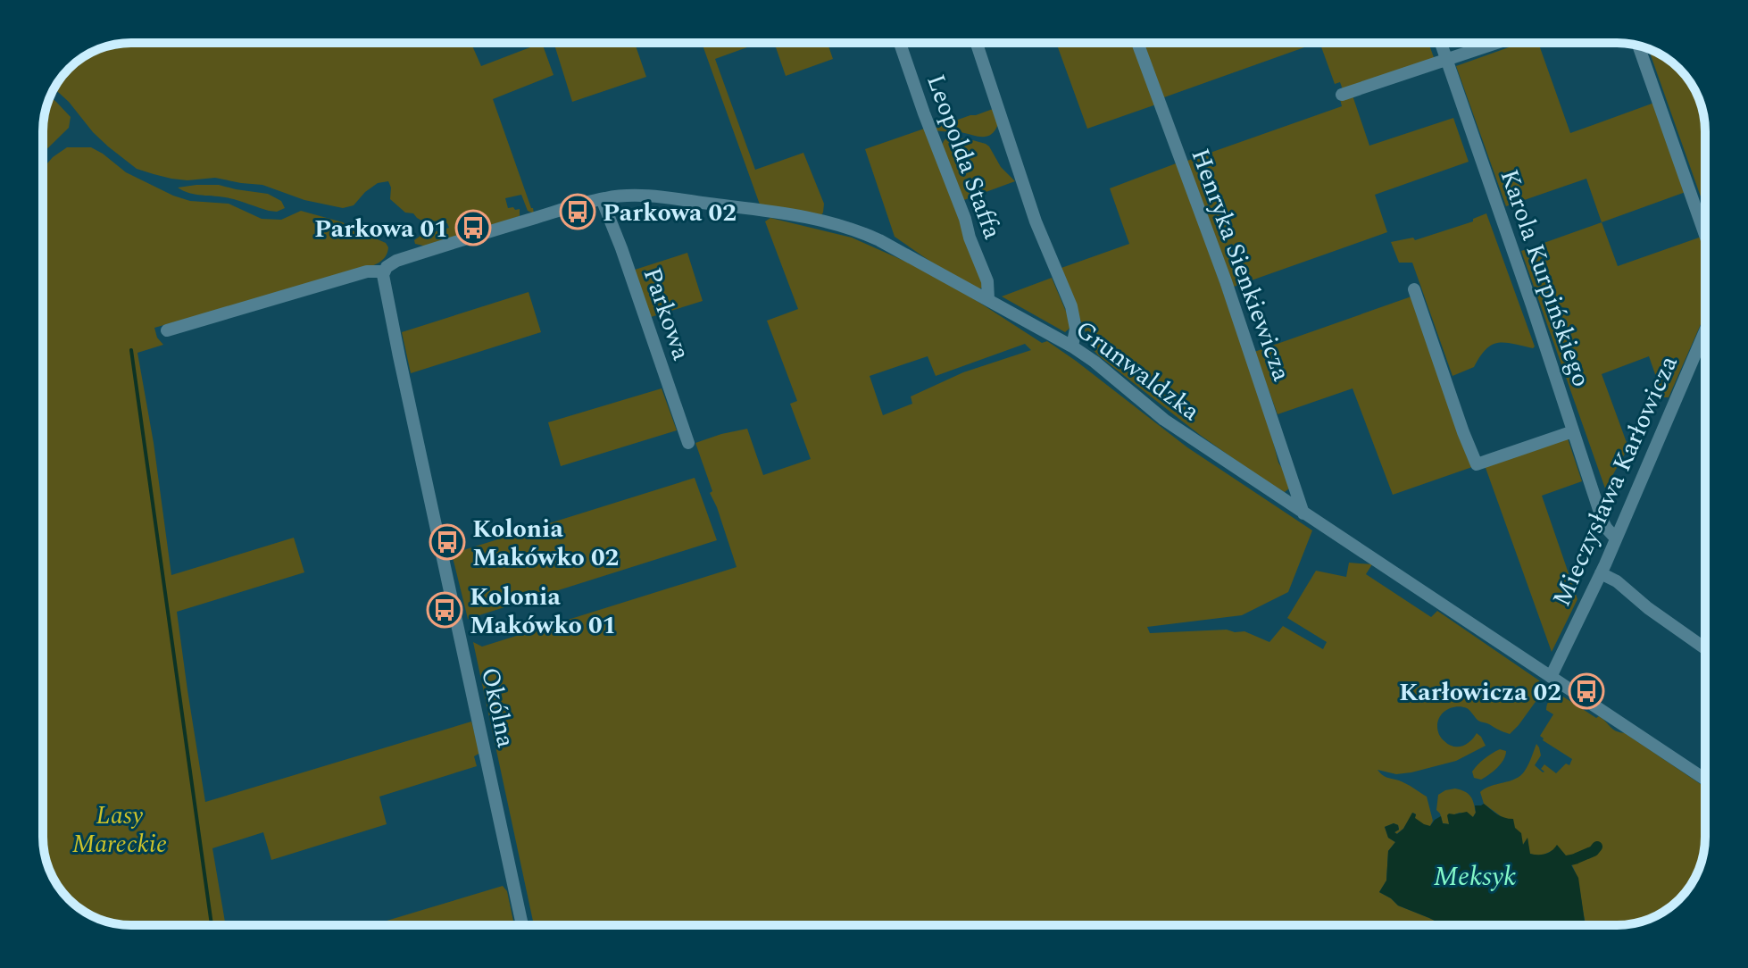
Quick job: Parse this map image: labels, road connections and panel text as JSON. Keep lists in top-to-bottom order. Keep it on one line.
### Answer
{"streets":{"street":["Leopolda Staffa","Henryka Sienkiewicza","Karola Kurpińskiego","Parkowa","Grunwaldzka","Mieczysława Karłowicza","Okólna"]},"crossings":[["Leopolda Staffa","Grunwaldzka"],["Henryka Sienkiewicza","Grunwaldzka"],["Karola Kurpińskiego","Mieczysława Karłowicza"],["Parkowa","Grunwaldzka"],["Grunwaldzka","Mieczysława Karłowicza"],["Grunwaldzka","Okólna"]],"water":["Meksyk"],"parks":["Lasy Mareckie"],"places":{"bus stop":["Parkowa 02","Parkowa 01","Kolonia Makówko 02","Kolonia Makówko 01","Karłowicza 02"]}}
